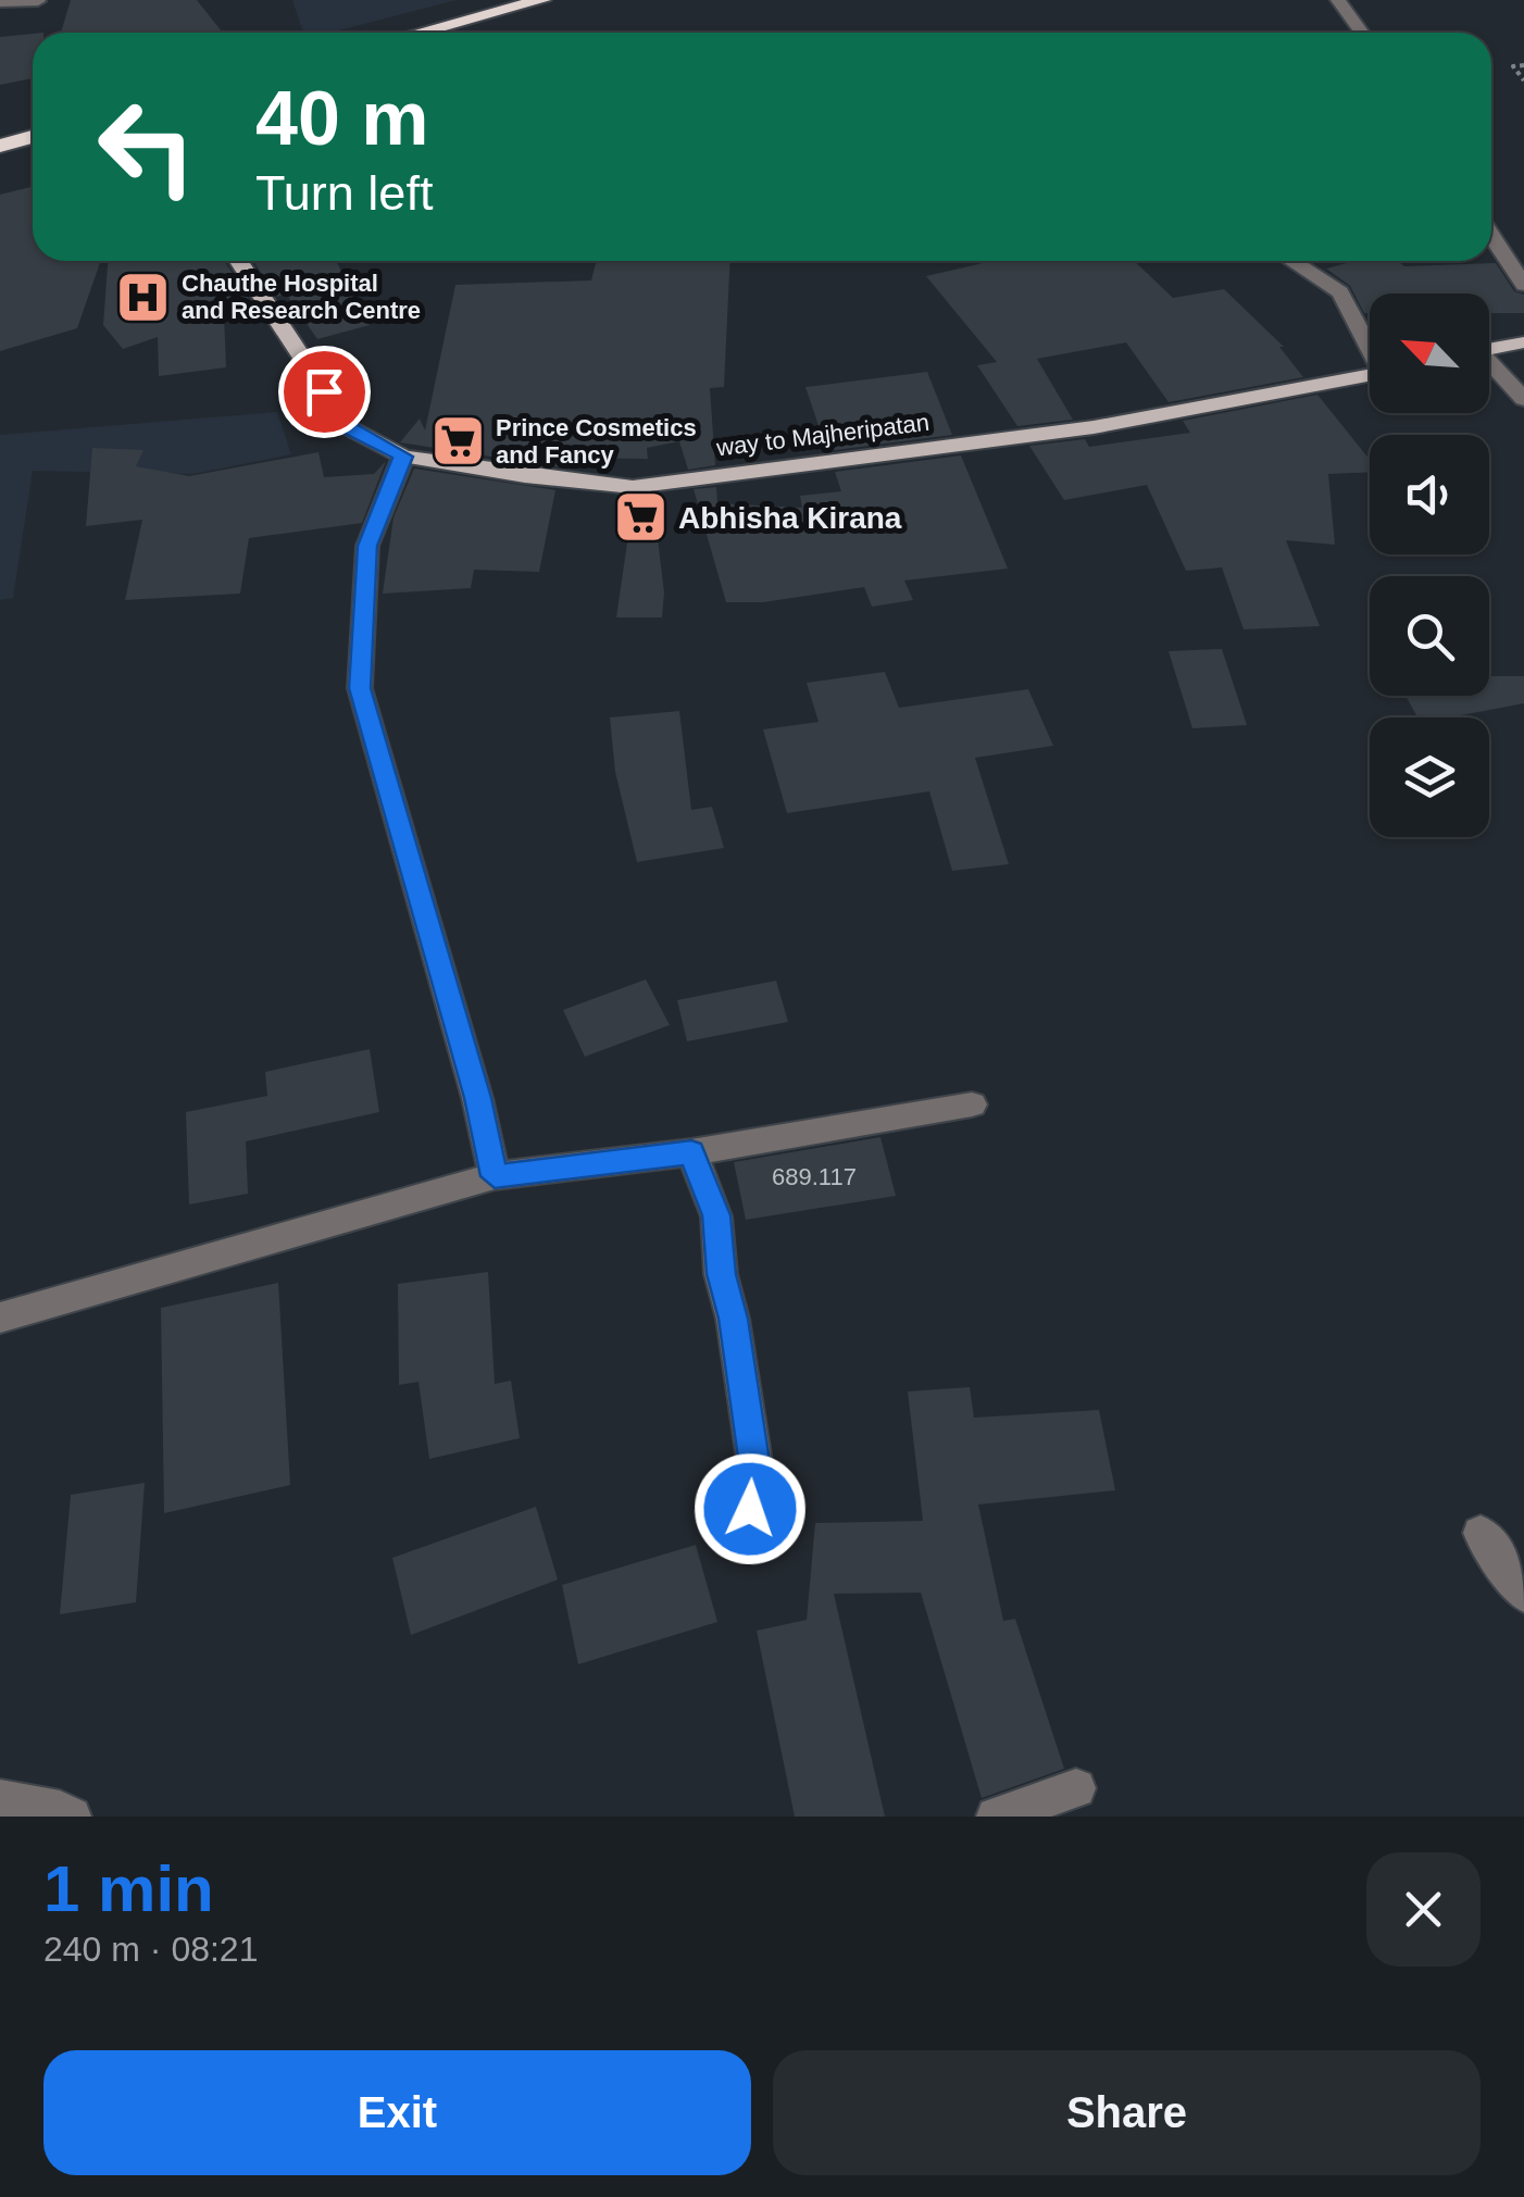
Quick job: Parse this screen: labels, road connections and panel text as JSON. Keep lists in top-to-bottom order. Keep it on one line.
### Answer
{"streets":{"main road":["way to Majheripatan"]},"places":{"hospital":["Chauthe Hospital and Research Centre"],"supermarket":["Prince Cosmetics and Fancy","Abhisha Kirana"]},"house_numbers":["689.117"],"north":"top left","page":{"turn":["40 m","Turn left"],"heading":["1 min","240 m · 08:21"],"buttons":["Exit","Share"]}}
